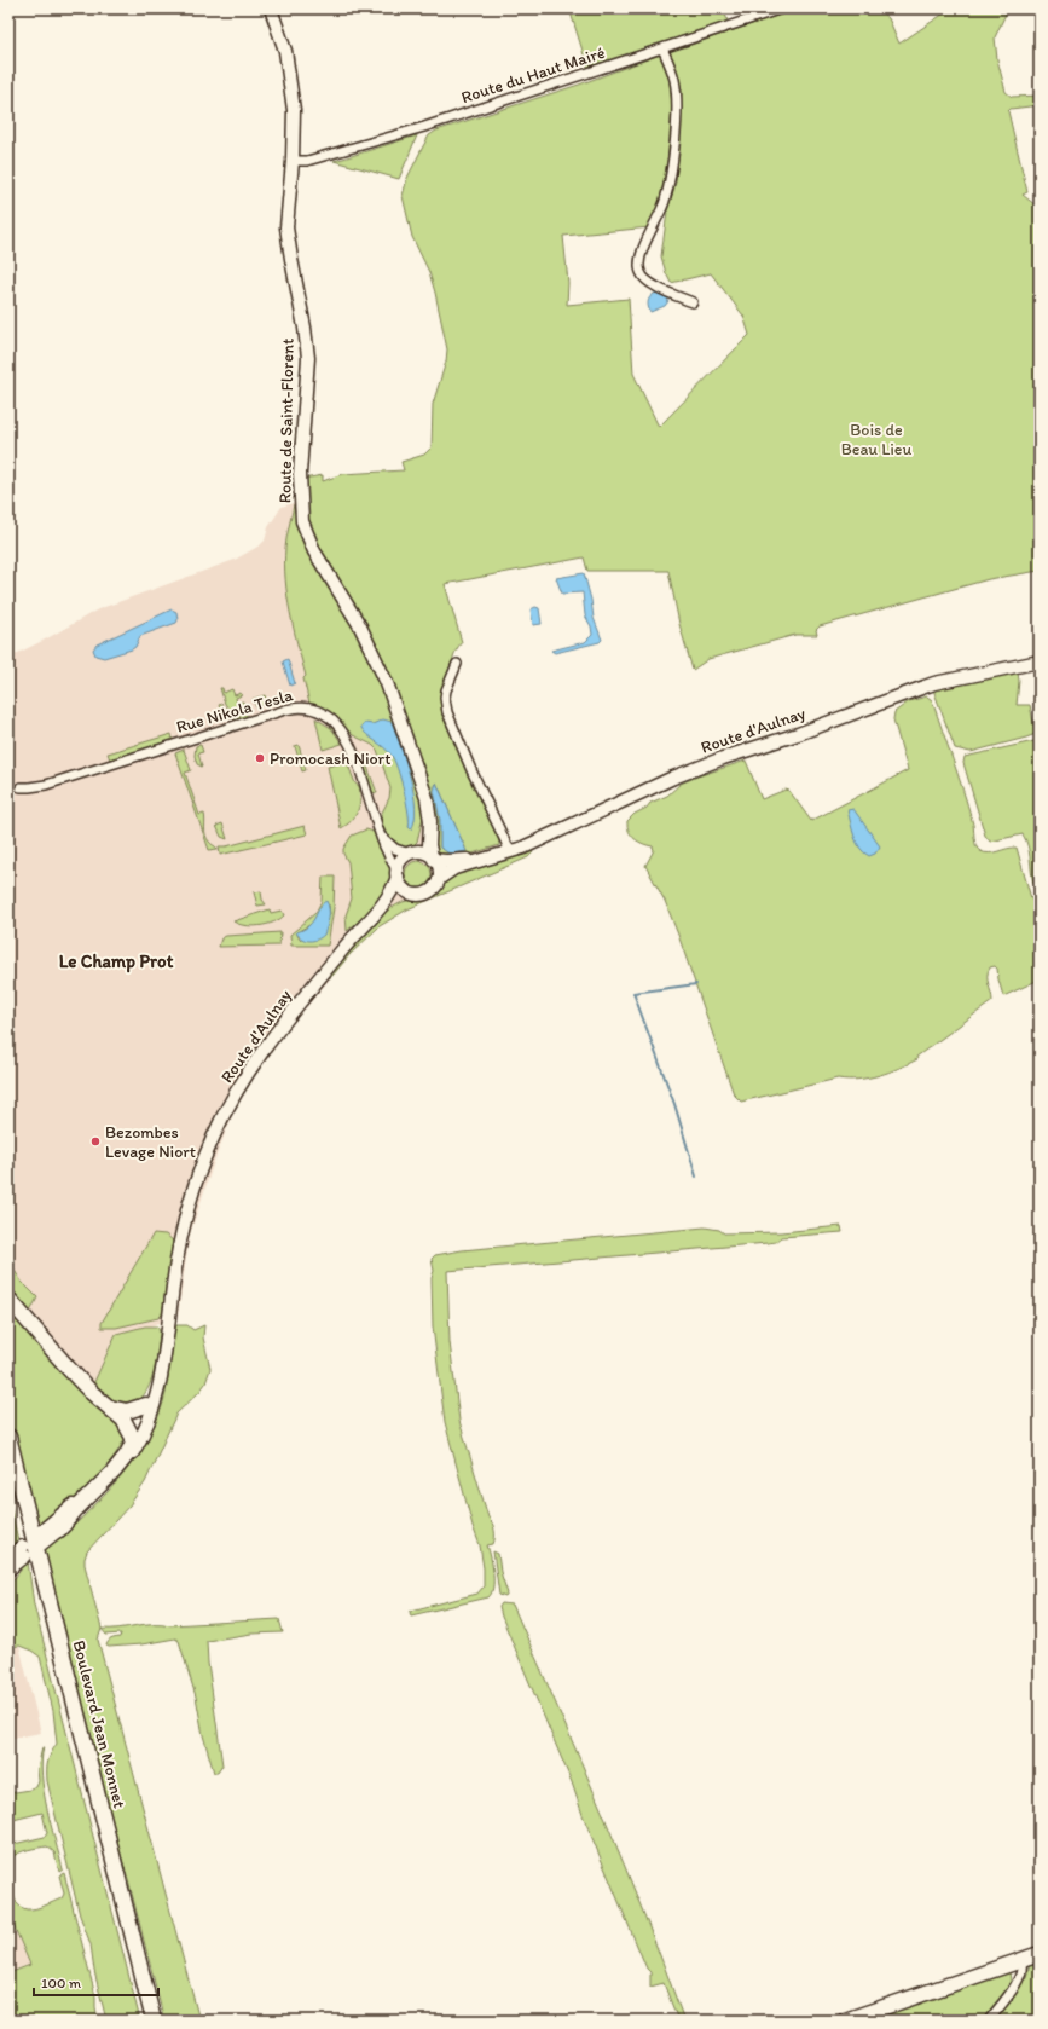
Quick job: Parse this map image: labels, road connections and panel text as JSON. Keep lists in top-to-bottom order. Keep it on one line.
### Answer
{"streets":{"main road":["Boulevard Jean Monnet"],"street":["Route du Haut Mairé","Route de Saint-Florent","Rue Nikola Tesla","Route d'Aulnay"]},"crossings":[["Route du Haut Mairé","Route de Saint-Florent"],["Route de Saint-Florent","Rue Nikola Tesla"],["Route de Saint-Florent","Route d'Aulnay"],["Rue Nikola Tesla","Route d'Aulnay"]],"districts":["Le Champ Prot"],"parks":["Bois de Beau Lieu"],"places":["Promocash Niort","Bezombes Levage Niort"],"scale_bar":"100 m"}
